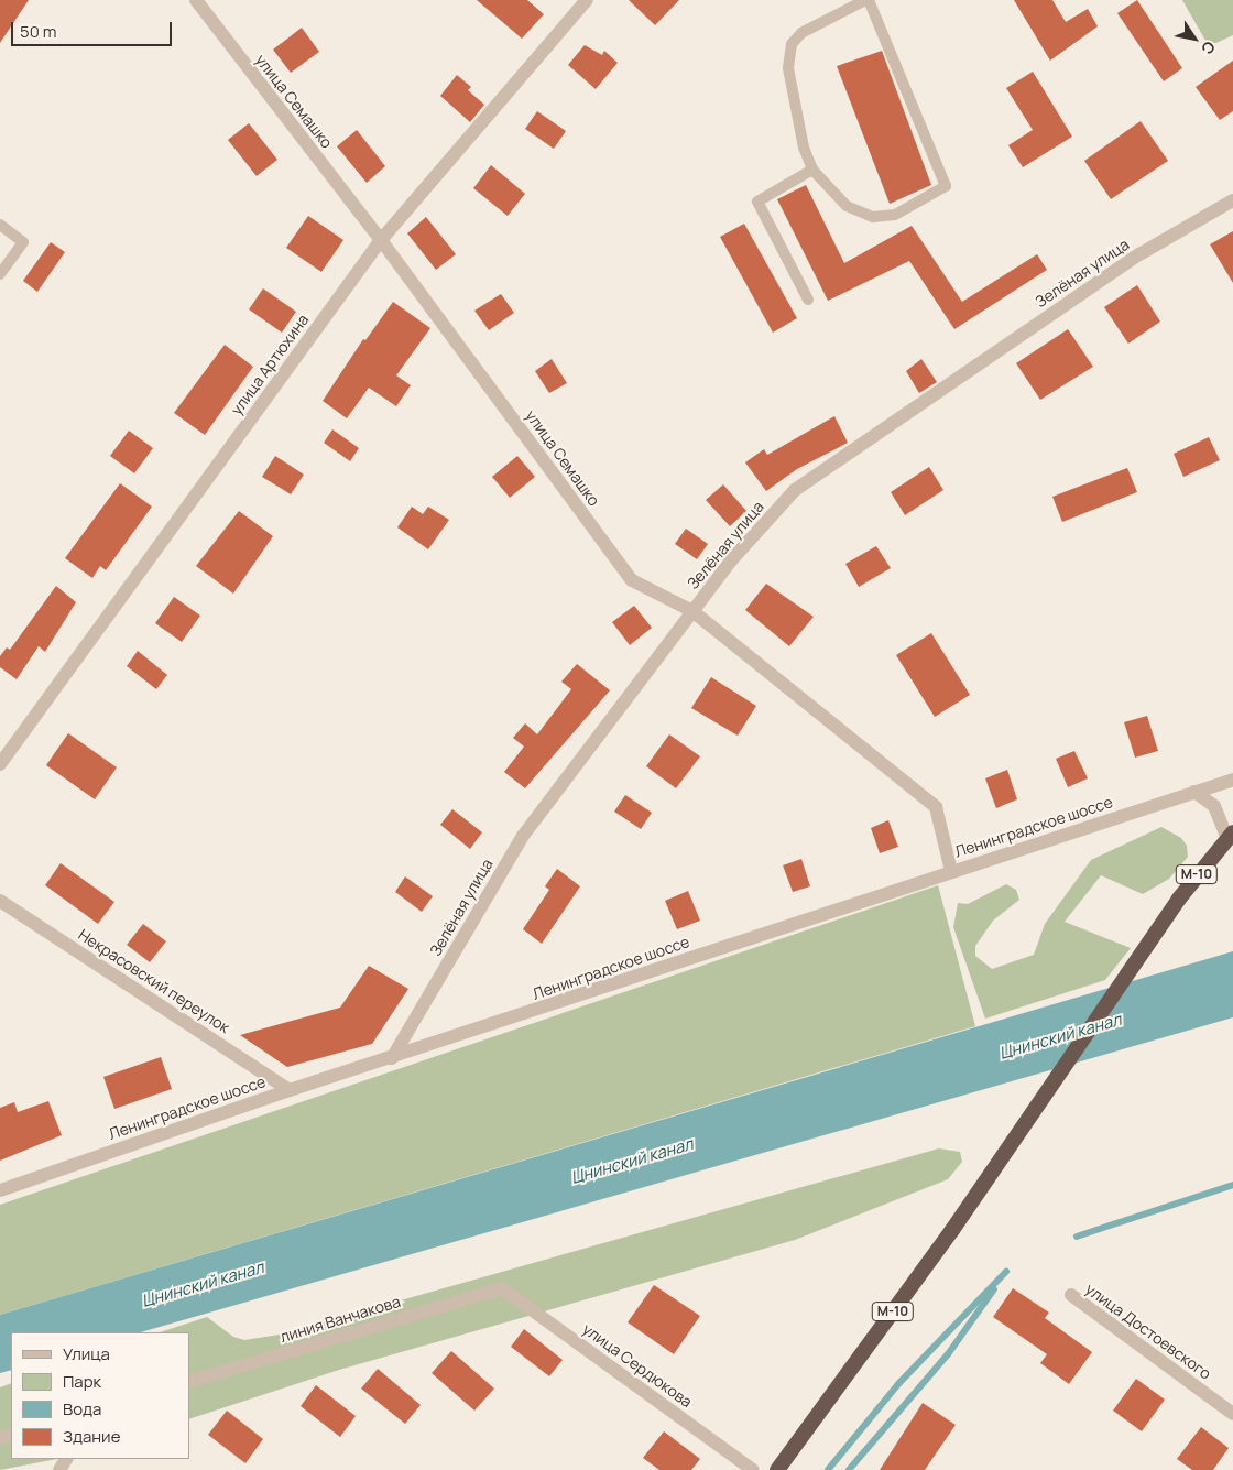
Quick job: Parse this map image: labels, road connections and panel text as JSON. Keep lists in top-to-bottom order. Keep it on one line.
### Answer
{"streets":{"highway":["М-10"],"street":["улица Семашко","Зелёная улица","улица Артюхина","Ленинградское шоссе","Некрасовский переулок","линия Ванчакова","улица Достоевского","улица Сердюкова"]},"crossings":[["улица Семашко","Зелёная улица"],["улица Семашко","улица Артюхина"],["улица Семашко","Ленинградское шоссе"],["Зелёная улица","Ленинградское шоссе"],["Ленинградское шоссе","Некрасовский переулок"],["линия Ванчакова","улица Сердюкова"]],"water":["Цнинский канал"],"legend":["Улица","Парк","Вода","Здание"],"scale_bar":"50 m","north":"bottom right"}
